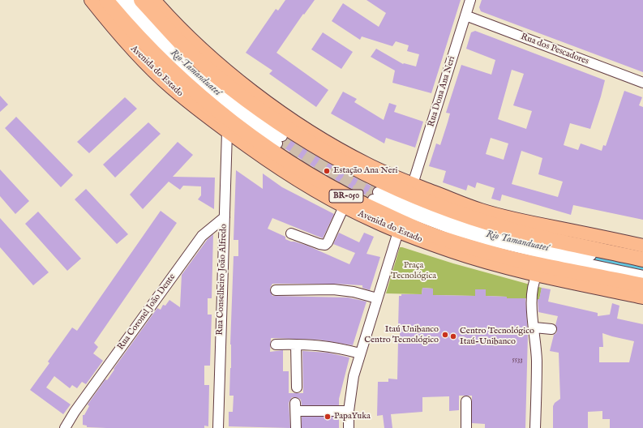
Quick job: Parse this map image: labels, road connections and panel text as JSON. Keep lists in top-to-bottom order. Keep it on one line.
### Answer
{"streets":{"highway":["Avenida do Estado","BR-050"],"street":["Rua dos Pescadores","Rua Dona Ana Neri","Rua Conselheiro João Alfredo","Rua Coronel João Dente"]},"crossings":[["Rua dos Pescadores","Rua Dona Ana Neri"],["Avenida do Estado","Rua Conselheiro João Alfredo"],["Rua Conselheiro João Alfredo","Rua Coronel João Dente"]],"water":["Rio Tamanduateí"],"parks":["Praça Tecnológica"],"places":["Estação Ana Neri","Itaú Unibanco Centro Tecnológico","Centro Tecnológico Itaú-Unibanco","PapaYuka"],"house_numbers":["5533"]}
